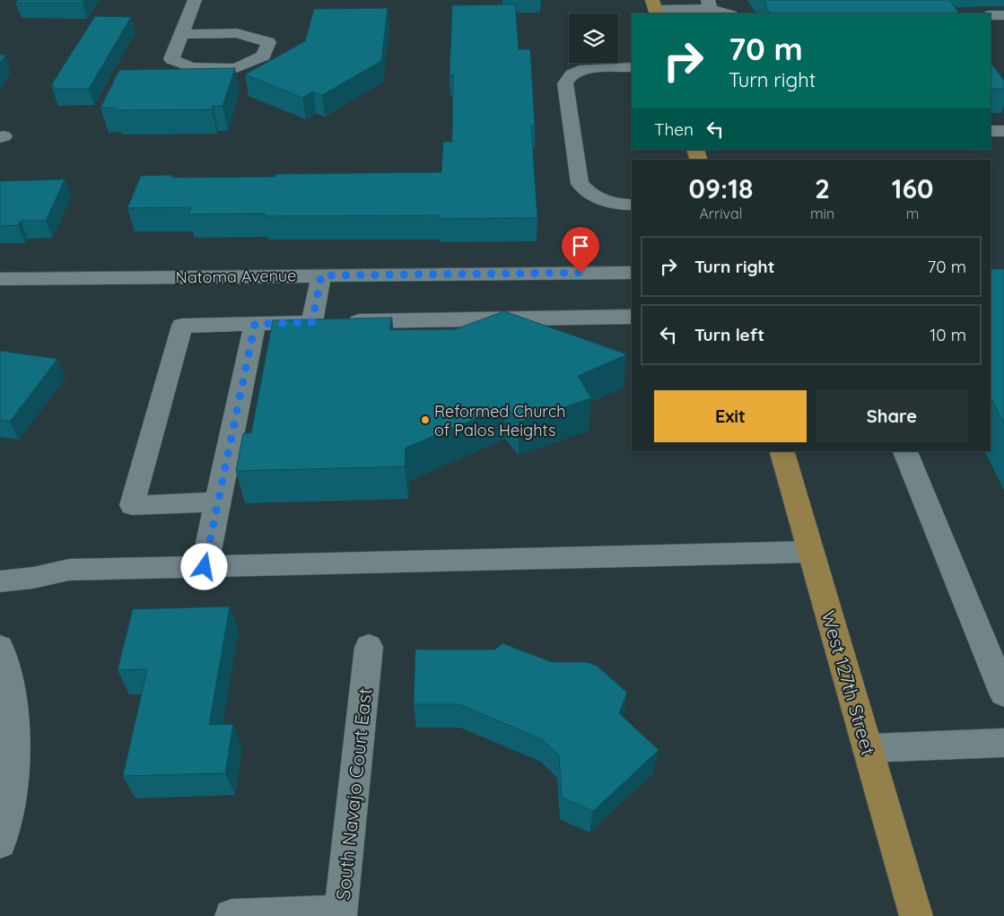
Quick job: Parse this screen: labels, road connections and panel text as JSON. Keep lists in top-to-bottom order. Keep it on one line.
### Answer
{"streets":{"main road":["West 127th Street"],"street":["Natoma Avenue","South Navajo Court East"]},"places":["Reformed Church of Palos Heights"],"page":{"turn":["70 m","Turn right"],"then":"Then","eta":["09:18","Arrival","2","min","160","m"],"list":[{"name":"Turn right","value":"70 m"},{"name":"Turn left","value":"10 m"}],"buttons":["Exit","Share"]}}
